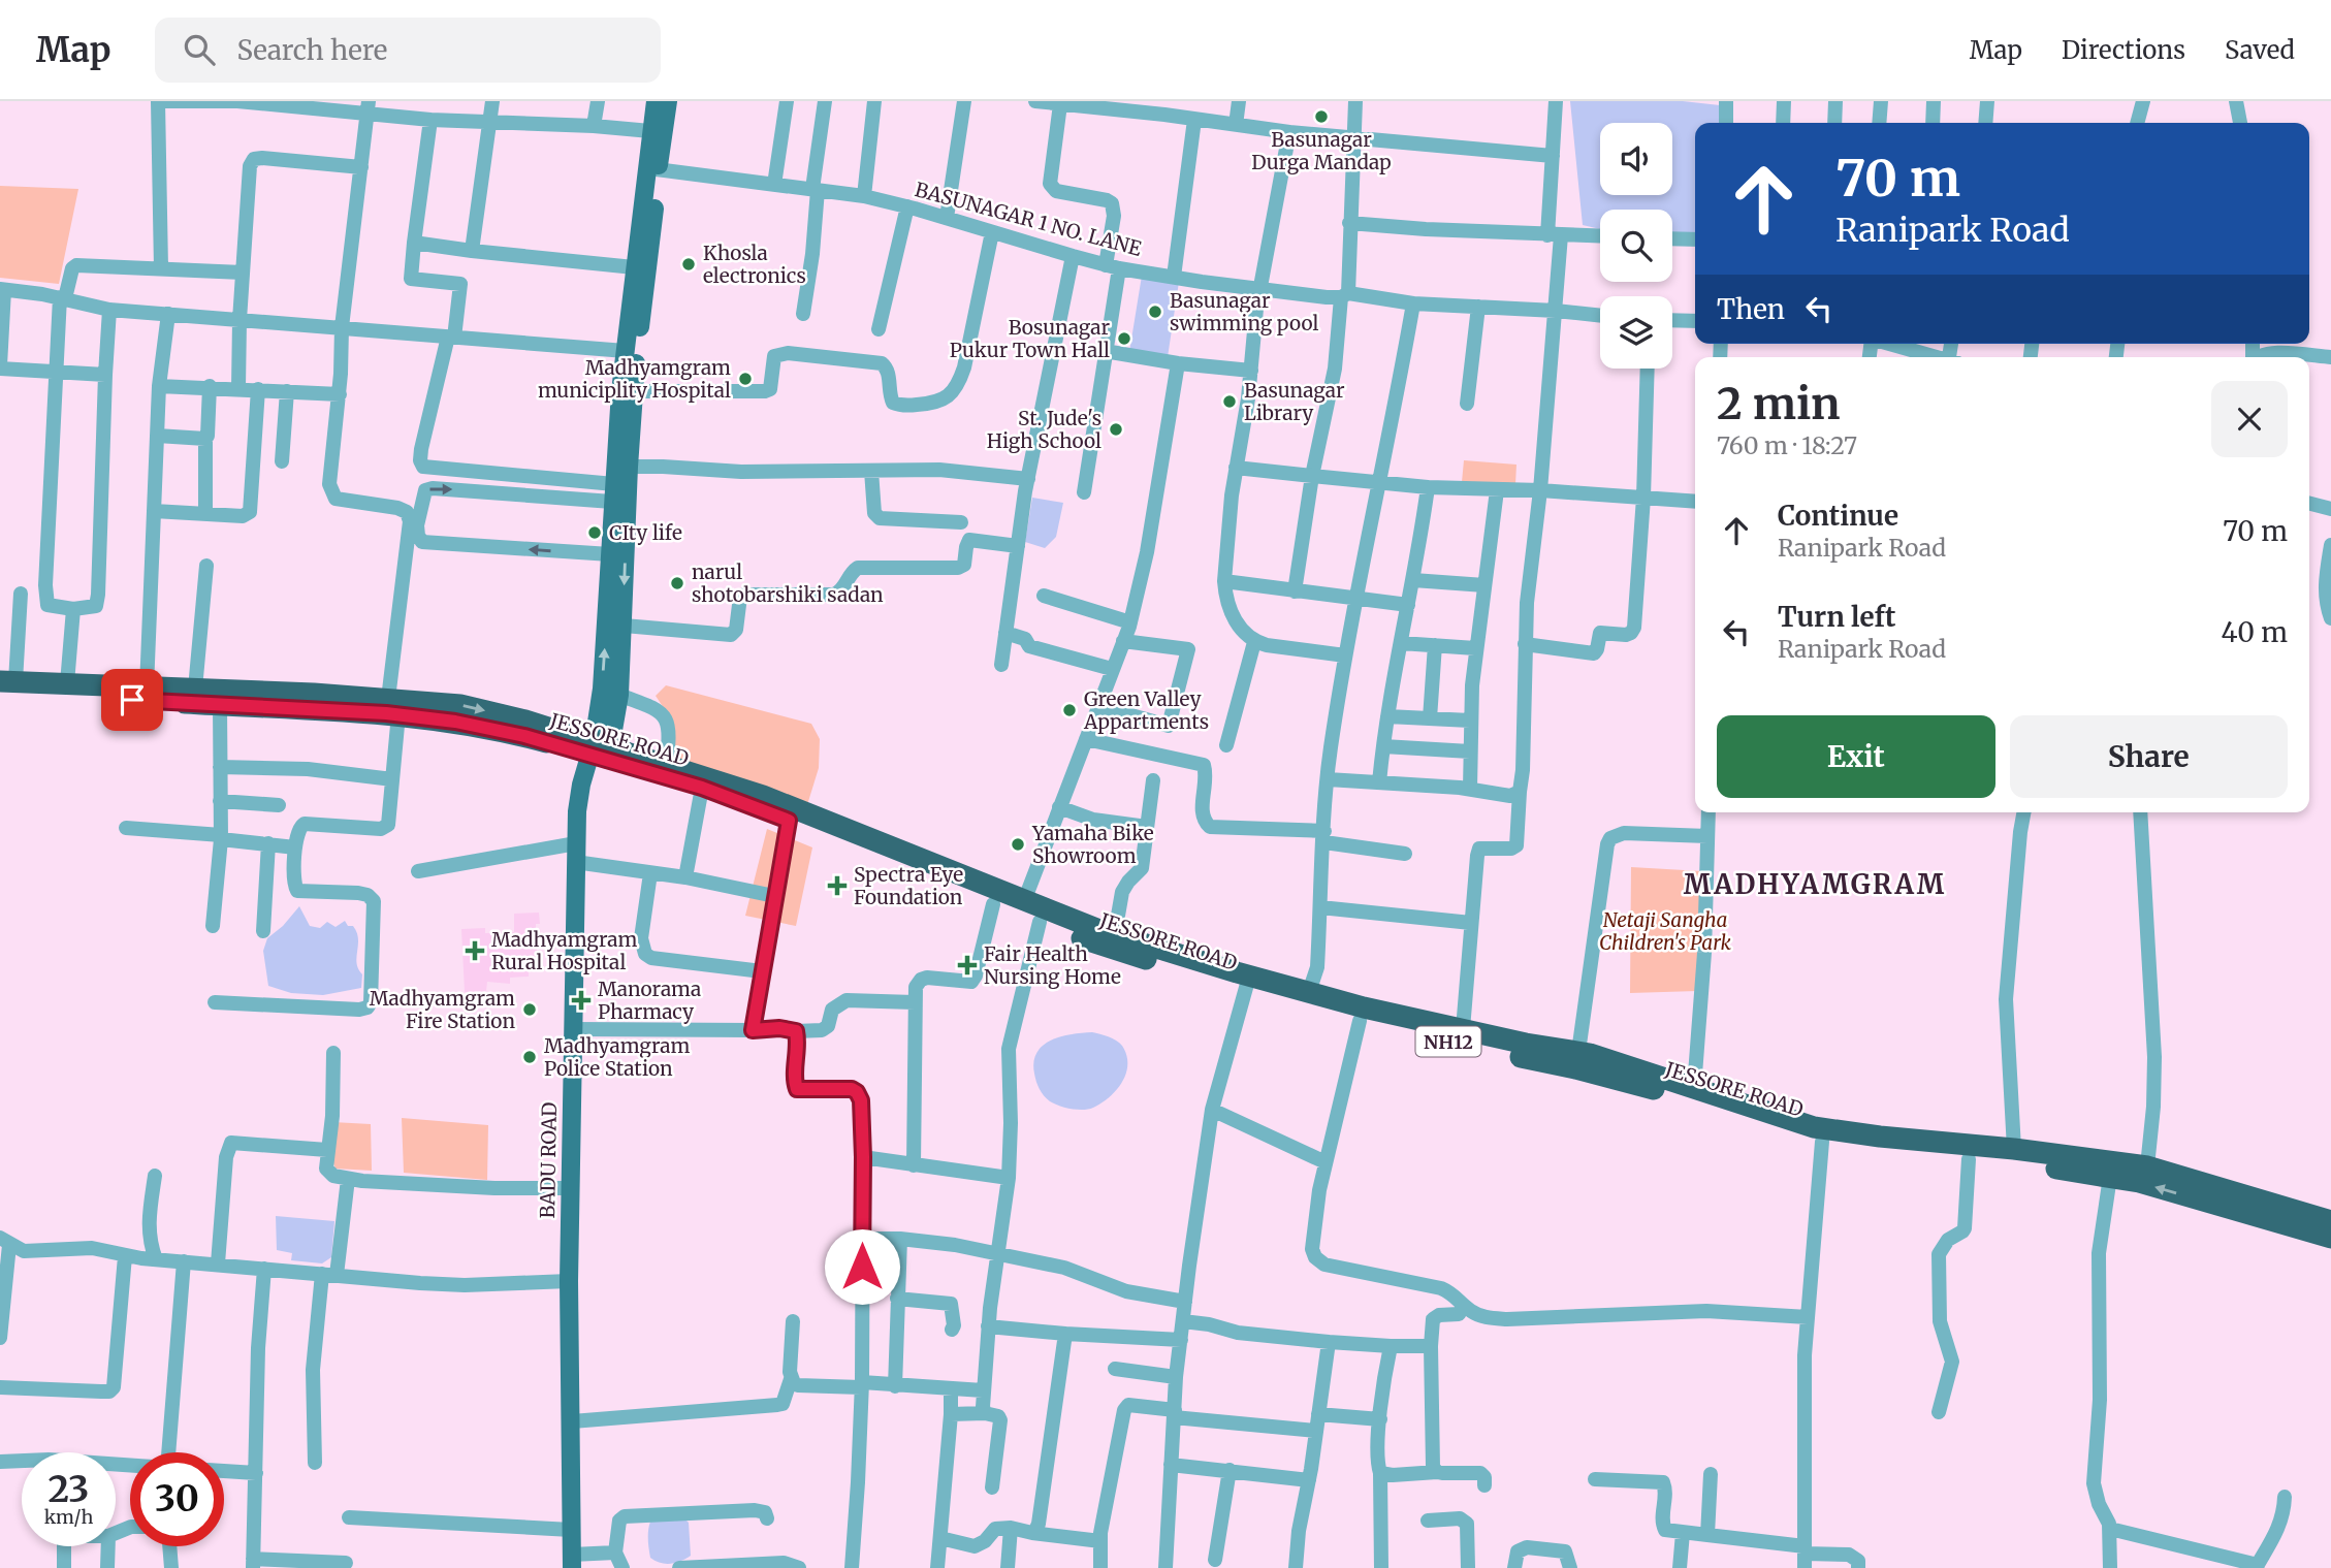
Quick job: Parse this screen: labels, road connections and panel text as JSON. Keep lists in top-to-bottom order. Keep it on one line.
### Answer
{"streets":{"highway":["JESSORE ROAD","NH12"],"main road":["BADU ROAD"],"street":["BASUNAGAR 1 NO. LANE"]},"crossings":[["JESSORE ROAD","NH12"],["JESSORE ROAD","BADU ROAD"]],"districts":["MADHYAMGRAM"],"parks":["Netaji Sangha Children's Park"],"places":{"other":["Basunagar Durga Mandap","Khosla electronics","Basunagar swimming pool","Bosunagar Pukur Town Hall","Madhyamgram municiplity Hospital","Basunagar Library","St. Jude's High School","CIty life","narul shotobarshiki sadan","Green Valley Appartments","Yamaha Bike Showroom","Madhyamgram Fire Station","Madhyamgram Police Station"],"health":["Spectra Eye Foundation","Madhyamgram Rural Hospital","Fair Health Nursing Home","Manorama Pharmacy"]},"page":{"header":"Map","search":"Search here","nav":["Map","Directions","Saved"],"turn":["70 m","Ranipark Road"],"then":"Then","heading":["2 min","760 m · 18:27"],"list":[{"name":"Continue","note":"Ranipark Road","value":"70 m"},{"name":"Turn left","note":"Ranipark Road","value":"40 m"}],"buttons":["Exit","Share"],"speed":"23 km/h","limit":"30"}}
